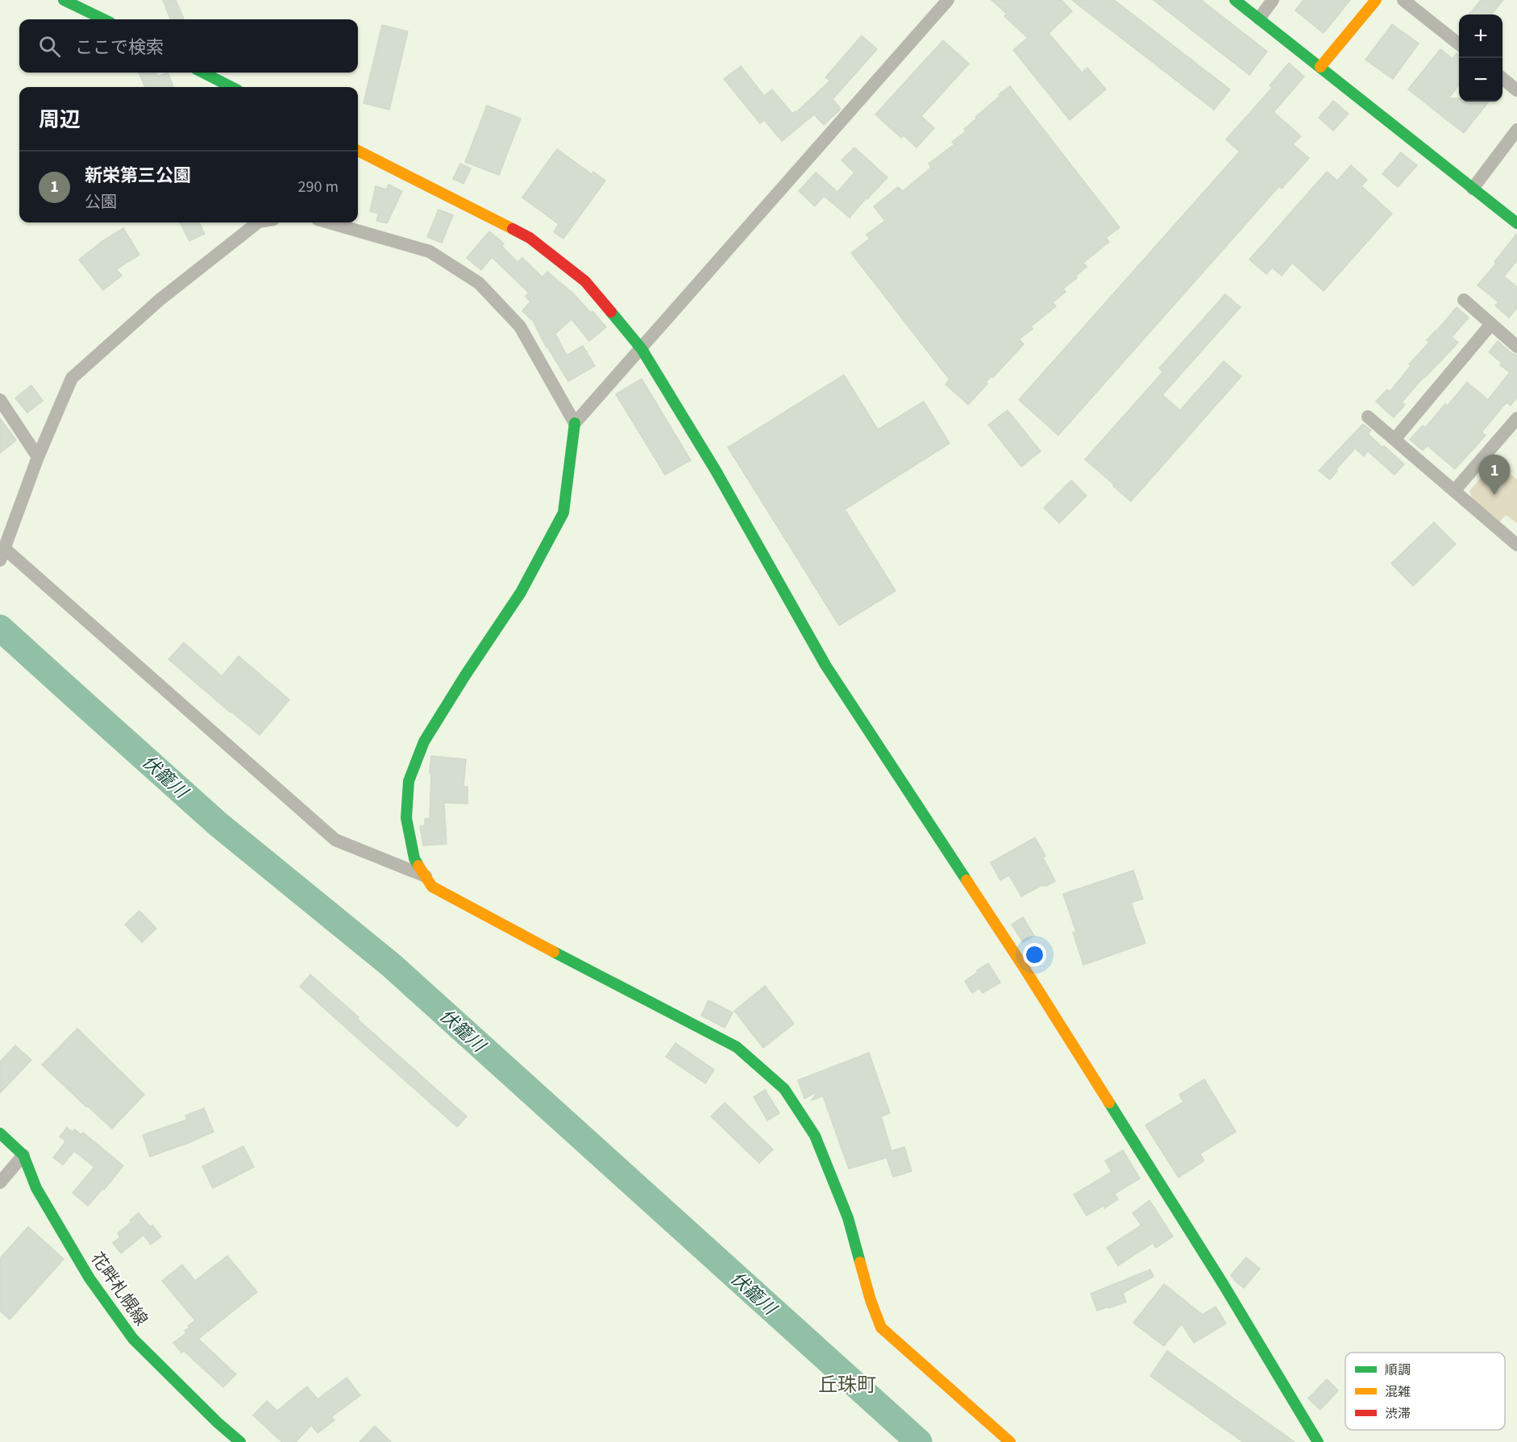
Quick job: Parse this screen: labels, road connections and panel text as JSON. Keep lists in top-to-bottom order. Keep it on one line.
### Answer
{"streets":{"street":["花畔札幌線"]},"districts":["丘珠町"],"water":["伏籠川"],"legend":["順調","混雑","渋滞"],"page":{"map_buttons":["+","−"],"search":"ここで検索","heading":"周辺","list":[{"mark":"1","name":"新栄第三公園","note":"公園","value":"290 m"}],"pins":"1"}}
